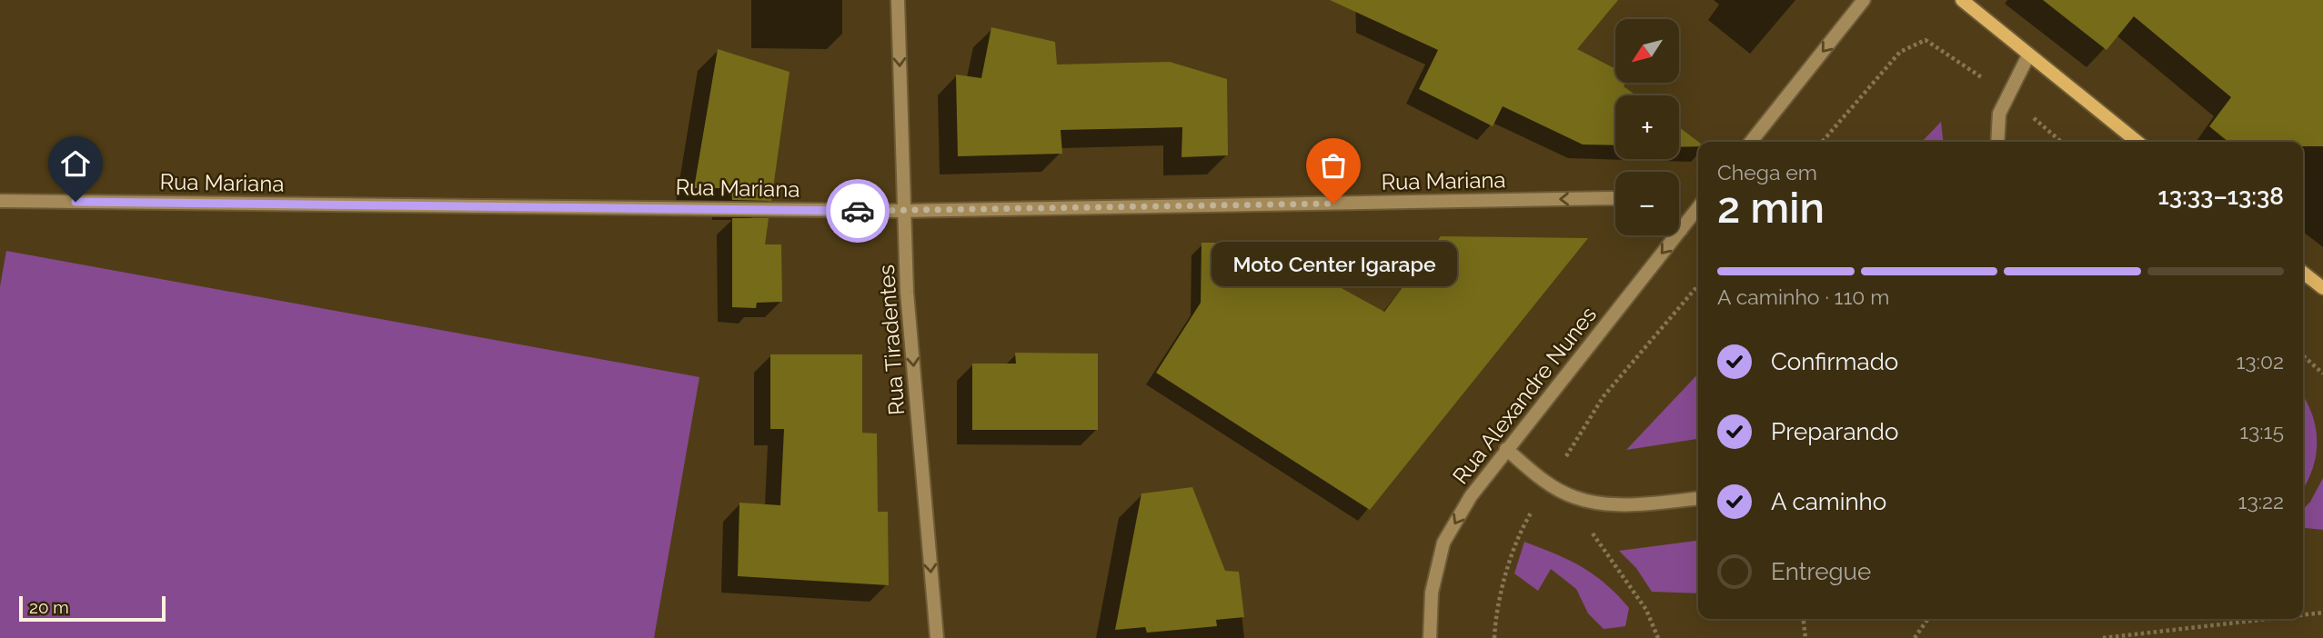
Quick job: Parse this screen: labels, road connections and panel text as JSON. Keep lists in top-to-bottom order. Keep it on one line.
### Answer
{"streets":{"street":["Rua Mariana","Rua Tiradentes","Rua Alexandre Nunes"]},"crossings":[["Rua Mariana","Rua Tiradentes"]],"one_way":["Rua Mariana","Rua Tiradentes","Rua Alexandre Nunes"],"places":["Moto Center Igarape"],"scale_bar":"20 m","north":"bottom left","page":{"map_buttons":["+","−"],"heading":["2 min","Chega em","13:33–13:38"],"bubble":"Moto Center Igarape","bar":"A caminho · 110 m","list":[["Confirmado","13:02"],["Preparando","13:15"],["A caminho","13:22"],"Entregue"],"scale":"20 m"}}
